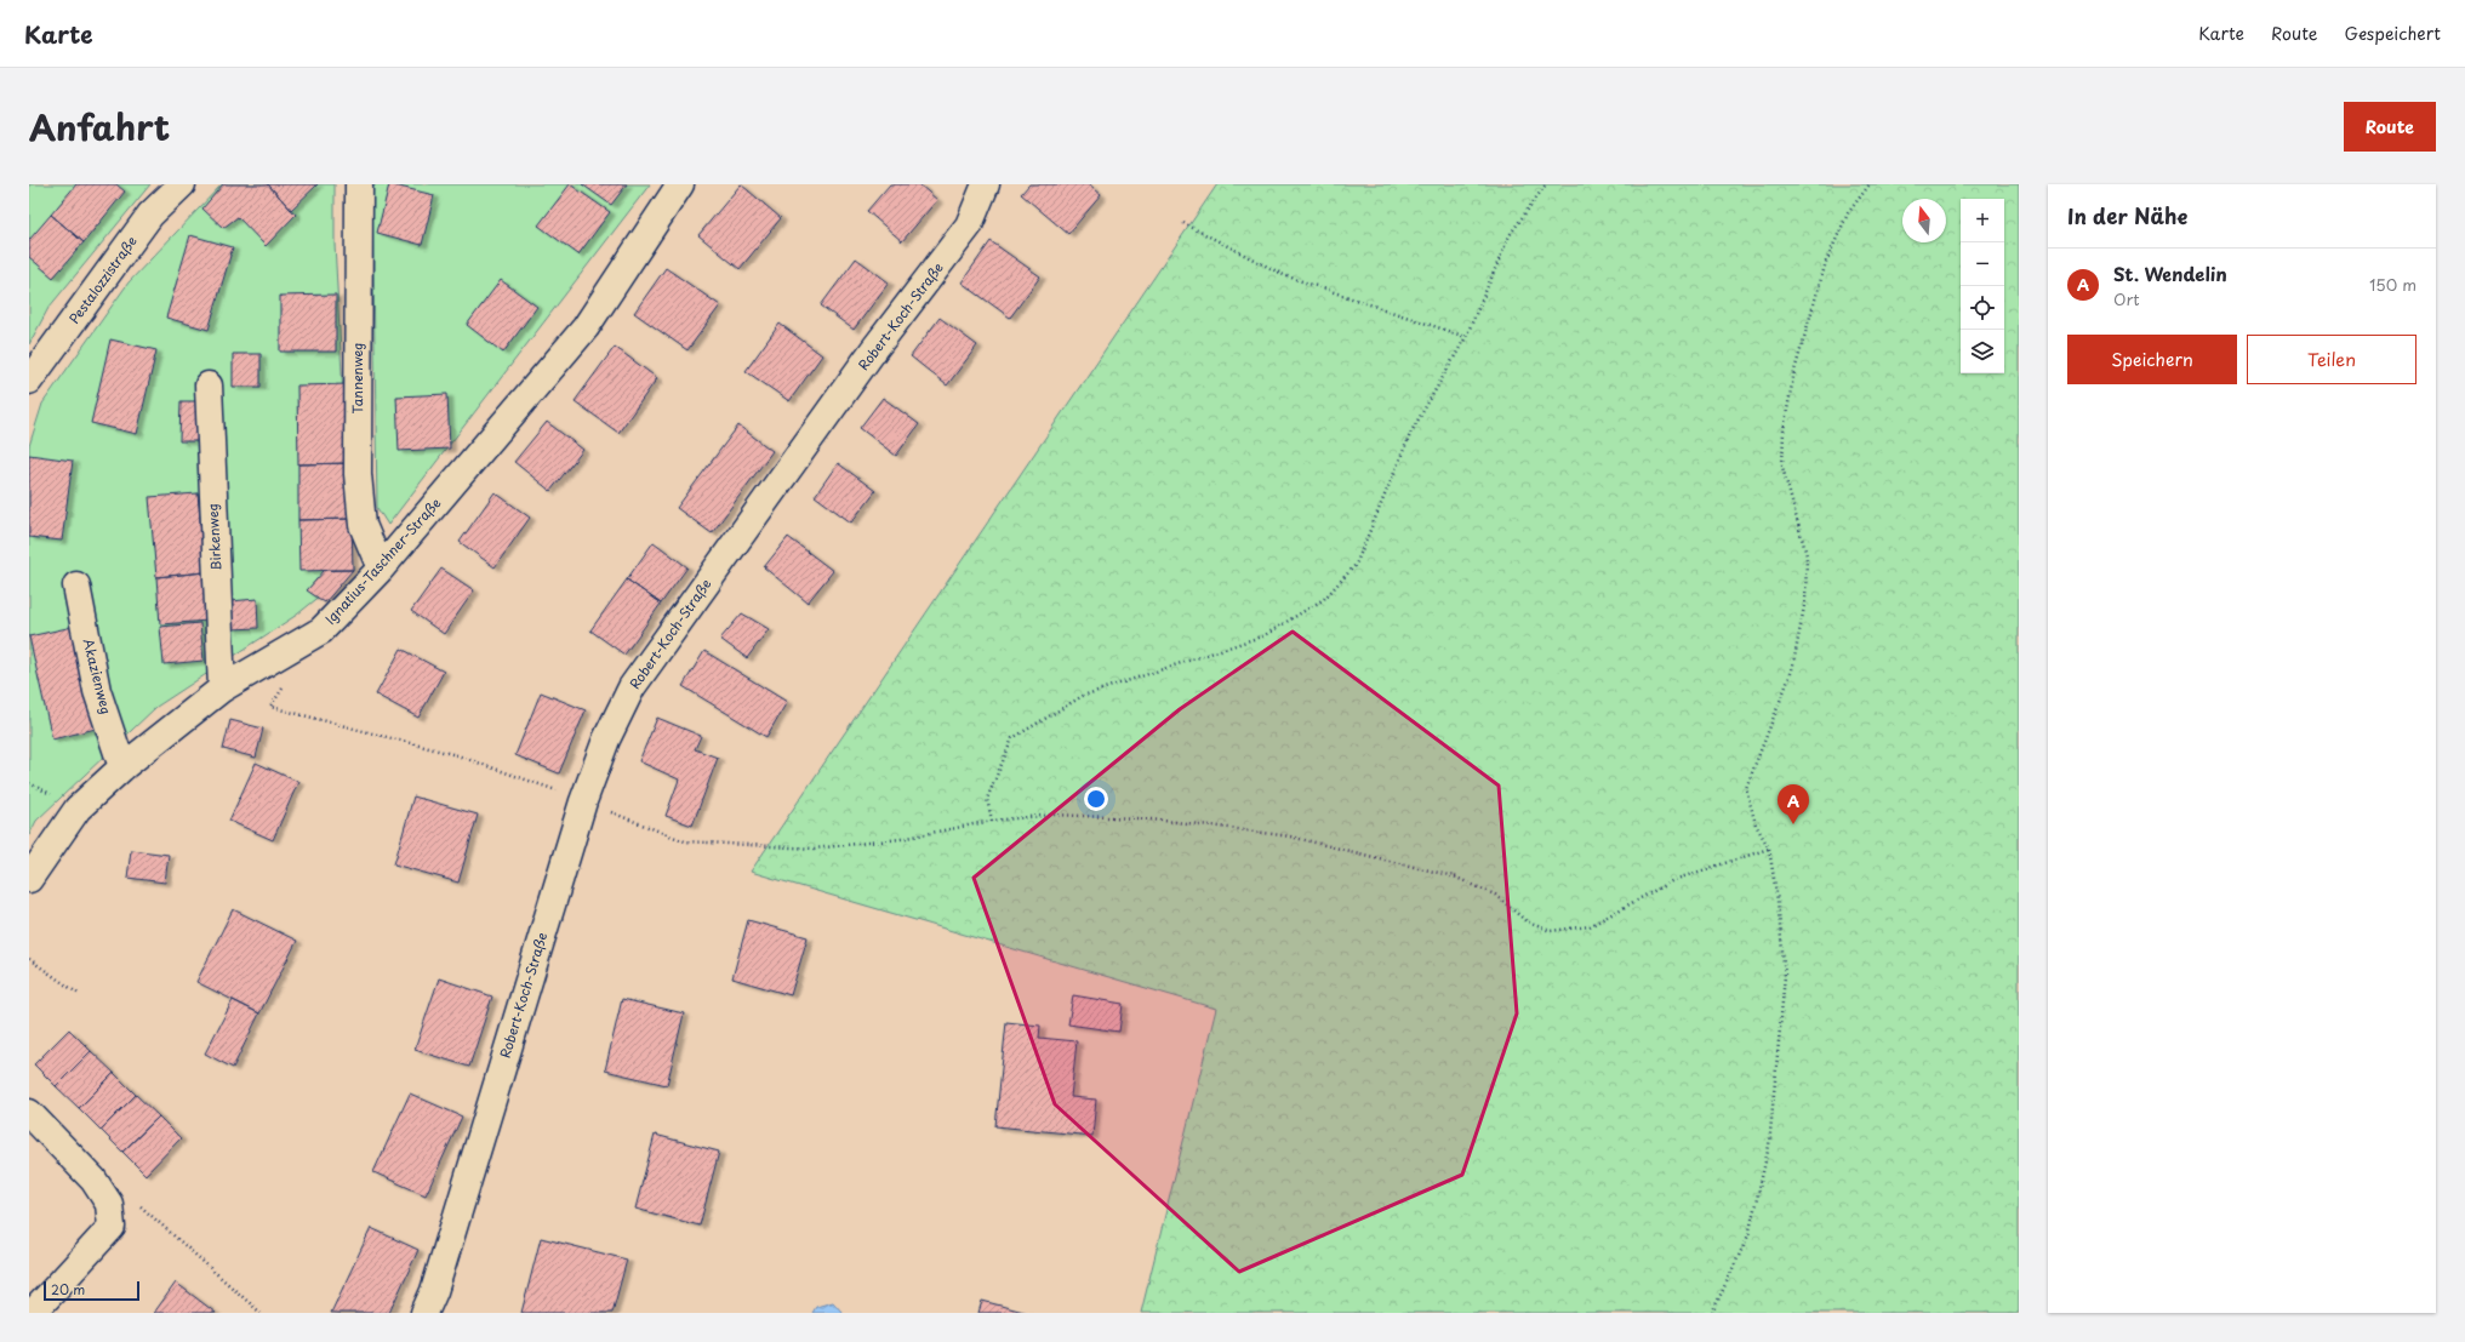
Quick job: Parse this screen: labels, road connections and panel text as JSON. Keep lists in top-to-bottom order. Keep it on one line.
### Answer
{"streets":{"street":["Pestalozzistraße","Robert-Koch-Straße","Tannenweg","Birkenweg","Ignatius-Taschner-Straße","Akazienweg"]},"crossings":[["Tannenweg","Ignatius-Taschner-Straße"],["Birkenweg","Ignatius-Taschner-Straße"],["Ignatius-Taschner-Straße","Akazienweg"]],"scale_bar":"20 m","north":"top","page":{"header":"Karte","nav":["Karte","Route","Gespeichert"],"title":"Anfahrt","buttons":["Route",["Speichern","Teilen"]],"heading":"In der Nähe","map_buttons":["+","−"],"list":[{"mark":"A","name":"St. Wendelin","note":"Ort","value":"150 m"}],"pins":"A","scale":"20 m"}}
